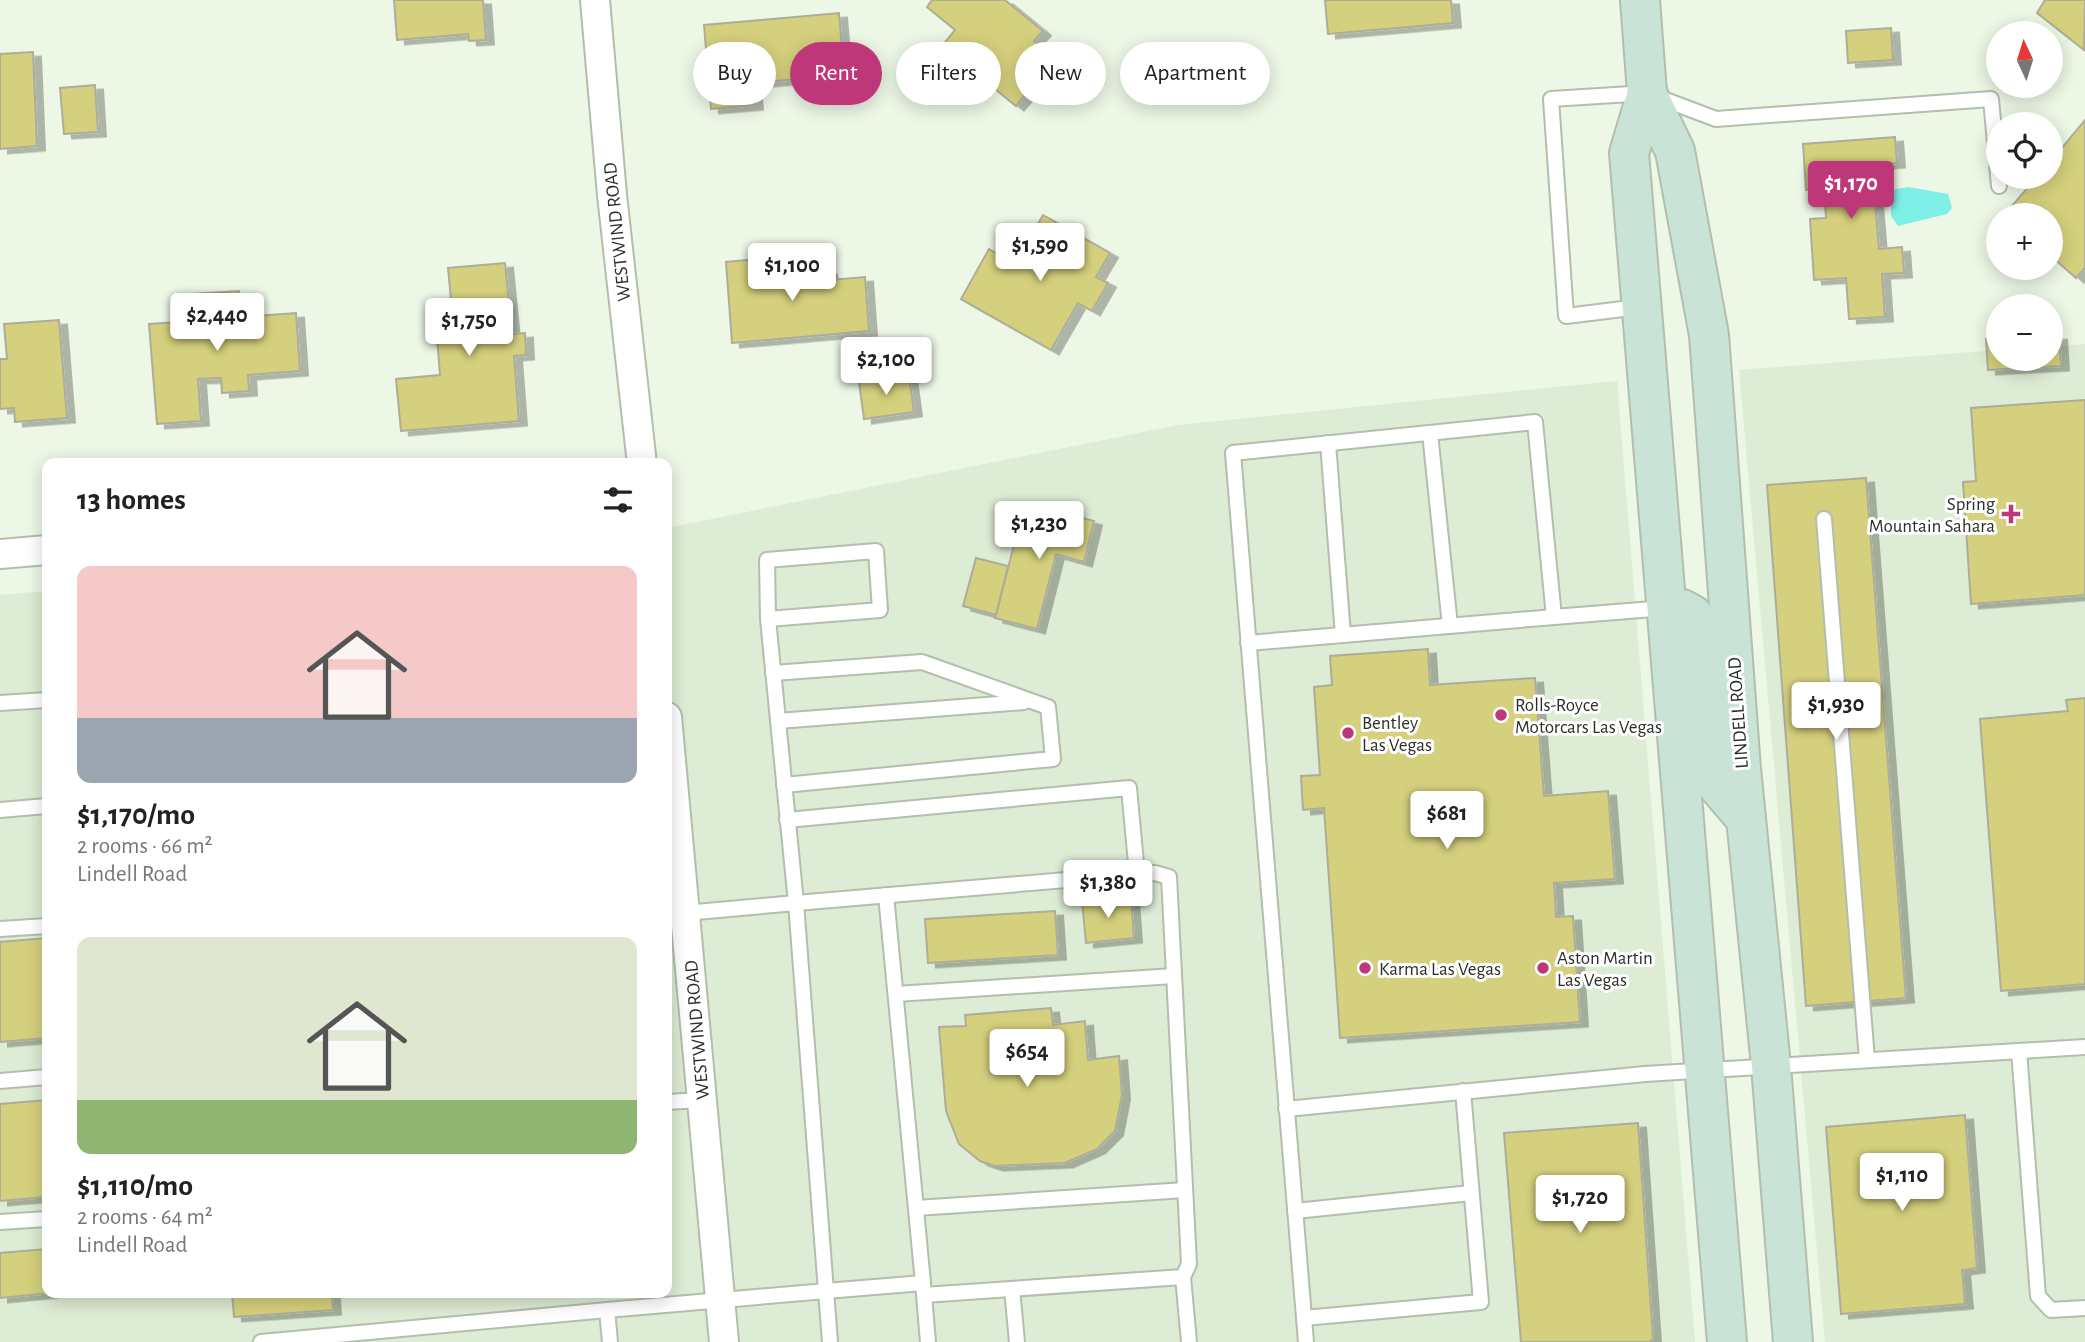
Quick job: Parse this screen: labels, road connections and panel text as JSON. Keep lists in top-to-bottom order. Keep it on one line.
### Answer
{"streets":{"street":["WESTWIND ROAD","LINDELL ROAD"]},"places":{"health":["Spring Mountain Sahara"],"other":["Rolls-Royce Motorcars Las Vegas","Bentley Las Vegas","Karma Las Vegas","Aston Martin Las Vegas"]},"north":"top","page":{"map_buttons":["+","−"],"chip":["Buy","Rent","Filters","New","Apartment"],"price":["$1,170","$1,590","$1,100","$2,440","$1,750","$2,100","$1,230","$1,930","$681","$1,380","$654","$1,110","$1,720"],"heading":"13 homes","list":[{"name":"$1,170/mo","note":"2 rooms · 66 m² · Lindell Road"},{"name":"$1,110/mo","note":"2 rooms · 64 m² · Lindell Road"}]}}
